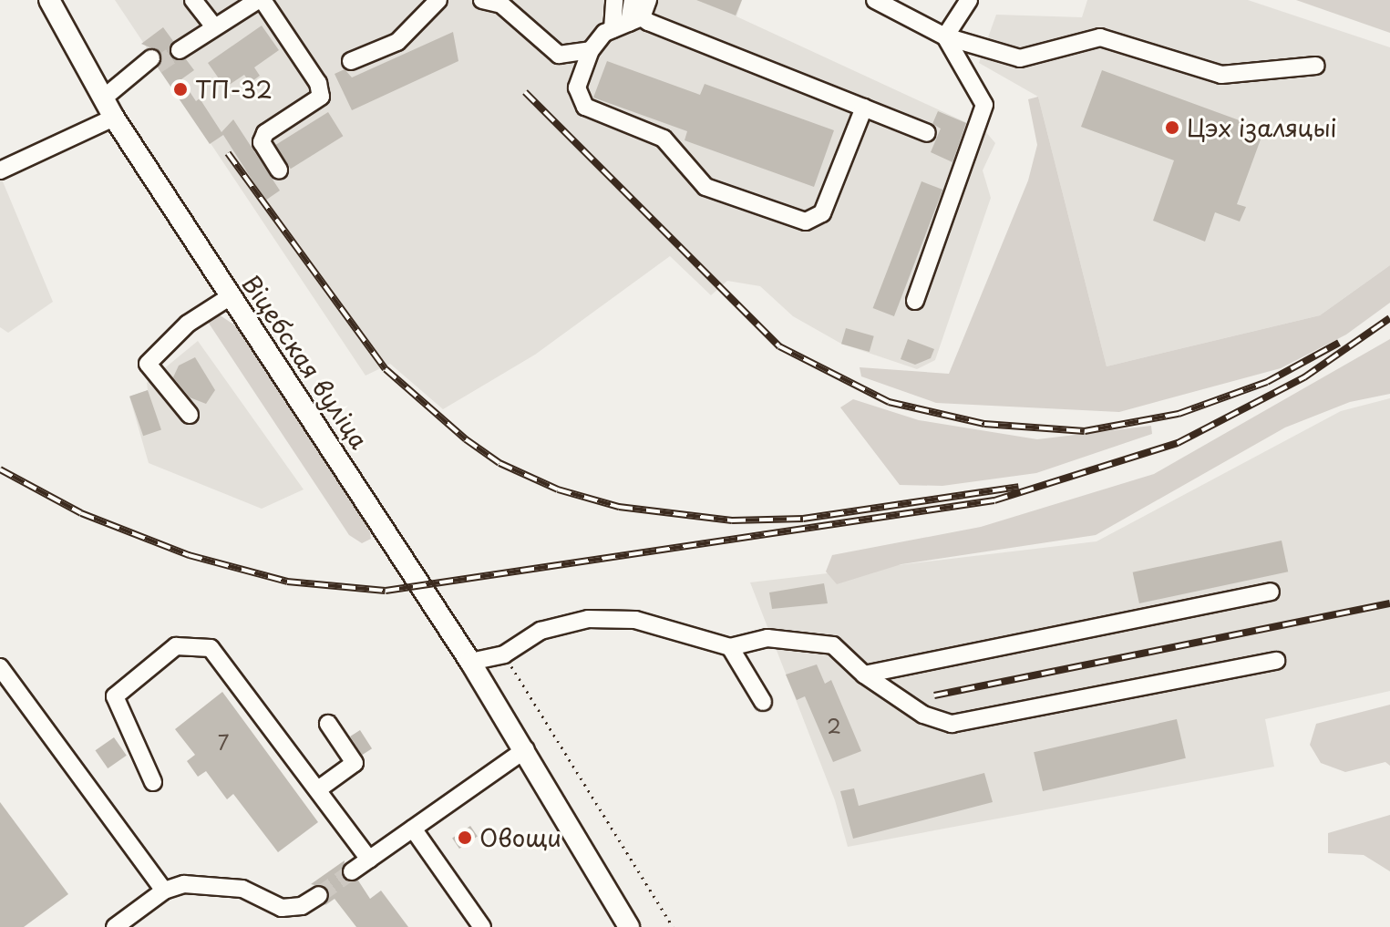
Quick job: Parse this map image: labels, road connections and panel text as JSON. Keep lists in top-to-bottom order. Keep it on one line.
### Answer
{"streets":{"main road":["Віцебская вуліца"]},"places":["ТП-32","Цэх ізаляцыі","Овощи"],"house_numbers":["2","7"]}
